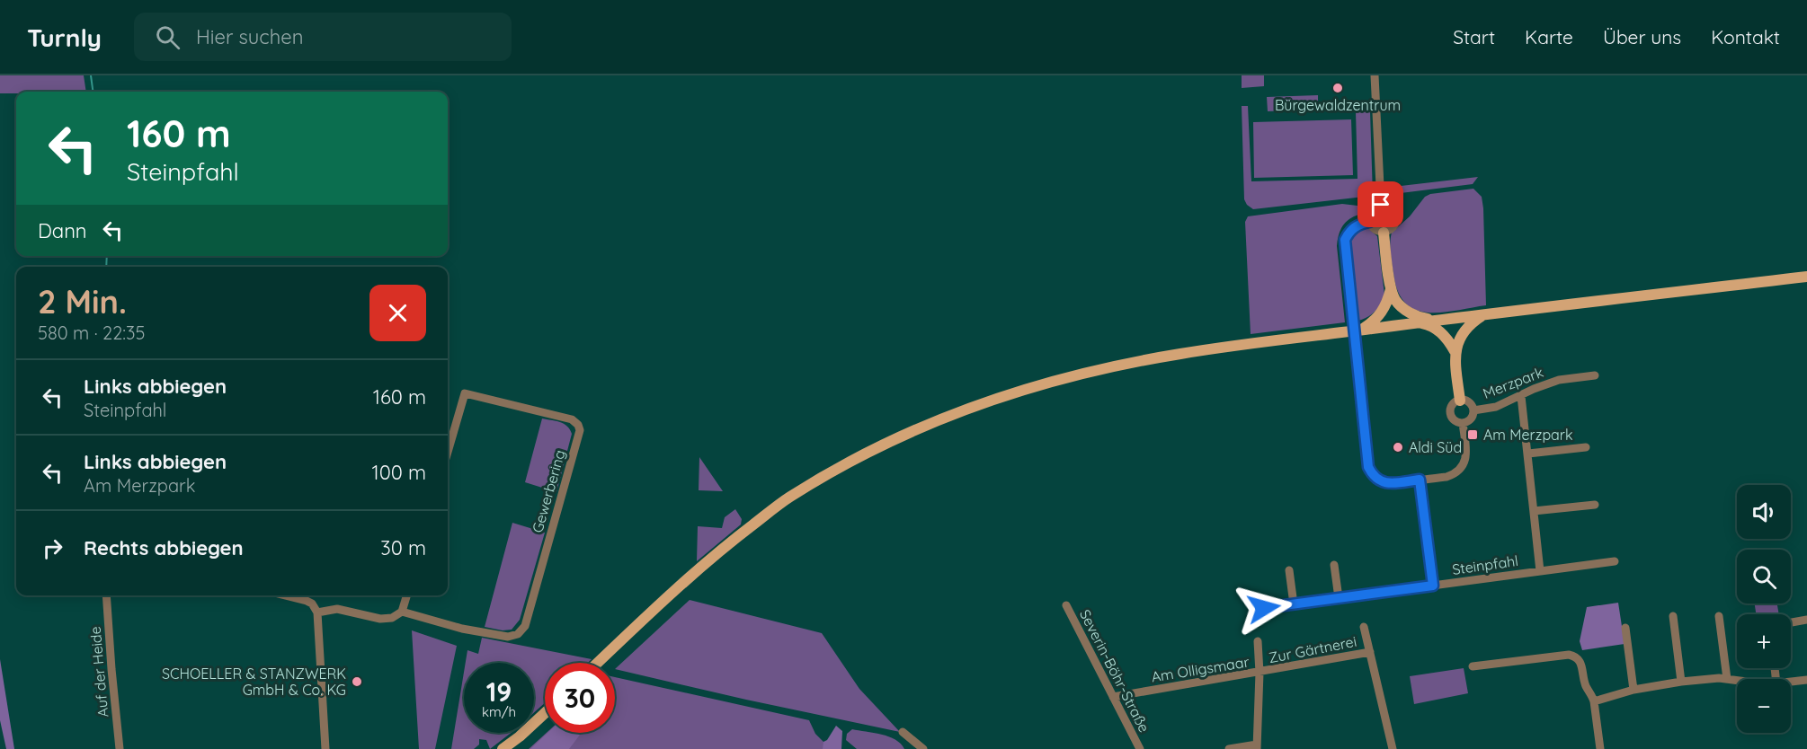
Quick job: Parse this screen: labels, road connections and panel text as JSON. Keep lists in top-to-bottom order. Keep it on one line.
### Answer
{"streets":{"street":["Merzpark","Gewerbering","Steinpfahl","Zur Gärtnerei","Am Olligsmaar","Severin-Böhr-Straße","Auf der Heide"]},"crossings":[["Zur Gärtnerei","Am Olligsmaar"],["Am Olligsmaar","Severin-Böhr-Straße"]],"places":{"other":["Bürgewaldzentrum","Aldi Süd","SCHOELLER & STANZWERK GmbH & Co. KG"],"transit":["Am Merzpark"]},"page":{"header":"Turnly","search":"Hier suchen","nav":["Start","Karte","Über uns","Kontakt"],"turn":["160 m","Steinpfahl"],"then":"Dann","heading":["2 Min.","580 m · 22:35"],"list":[{"name":"Links abbiegen","note":"Steinpfahl","value":"160 m"},{"name":"Links abbiegen","note":"Am Merzpark","value":"100 m"},{"name":"Rechts abbiegen","value":"30 m"}],"map_buttons":["+","−"],"speed":"19 km/h","limit":"30"}}
